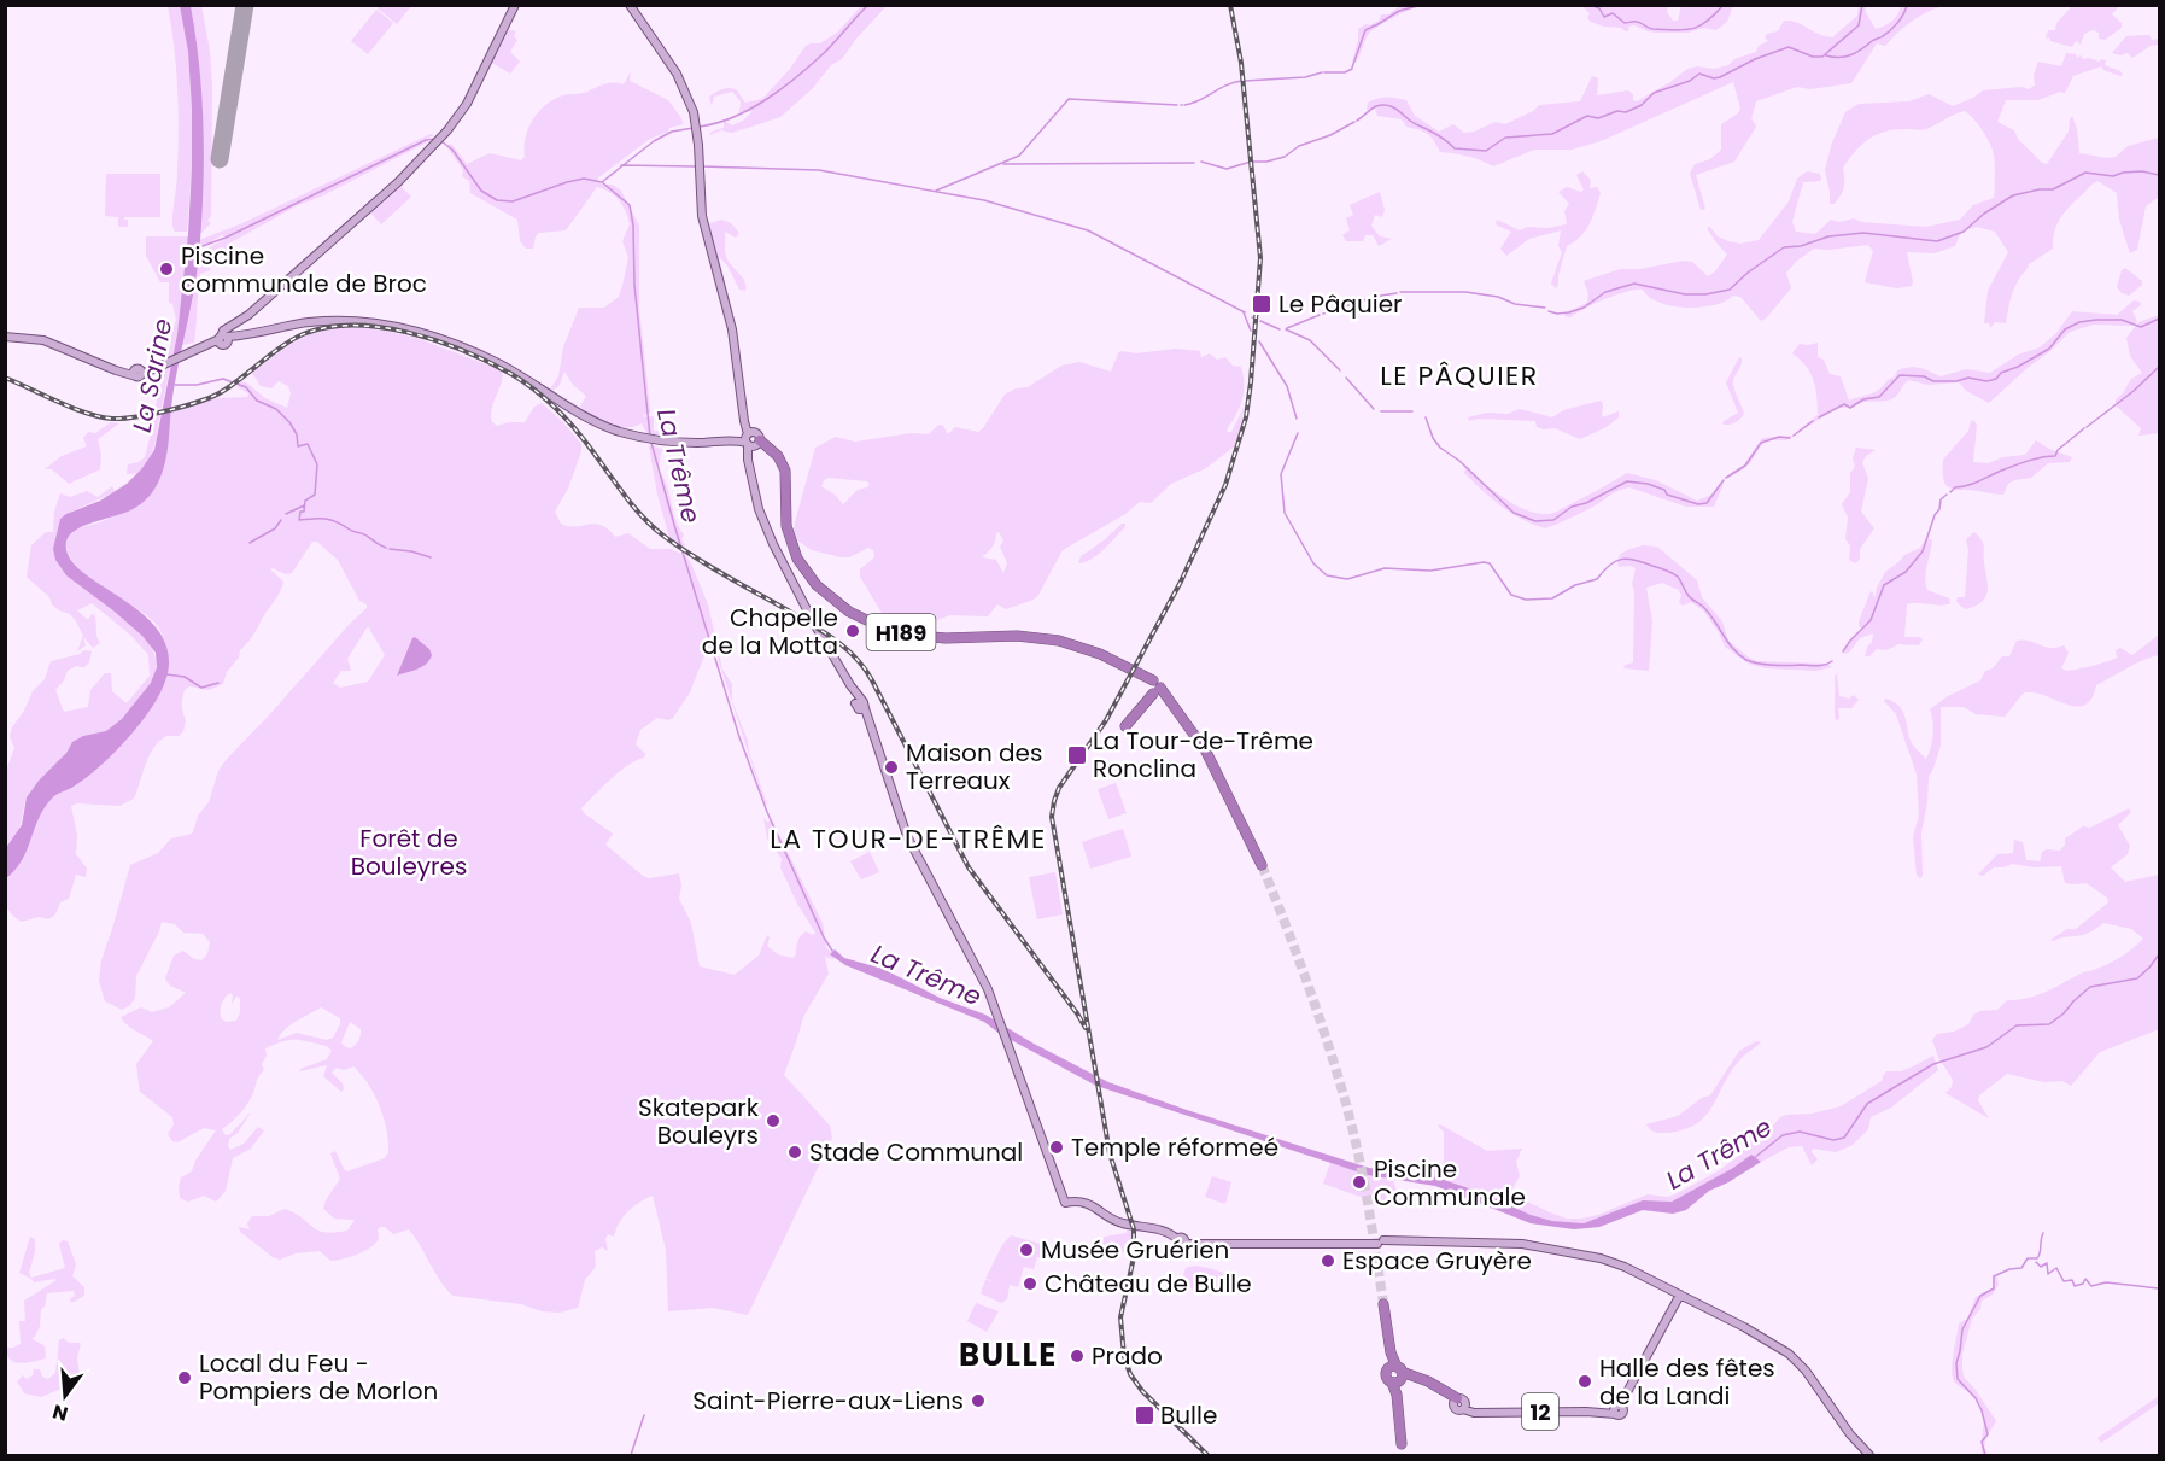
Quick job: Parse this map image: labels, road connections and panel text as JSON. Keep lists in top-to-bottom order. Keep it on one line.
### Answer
{"streets":{"highway":["H189","12"]},"districts":["LE PÂQUIER","LA TOUR-DE-TRÊME","BULLE"],"water":["La Sarine","La Trême"],"parks":["Forêt de Bouleyres"],"places":{"other":["Piscine communale de Broc","Chapelle de la Motta","Maison des Terreaux","Skatepark Bouleyrs","Temple réformeé","Stade Communal","Piscine Communale","Musée Gruérien","Espace Gruyère","Château de Bulle","Prado","Local du Feu - Pompiers de Morlon","Halle des fêtes de la Landi","Saint-Pierre-aux-Liens"],"transit":["Le Pâquier","La Tour-de-Trême Ronclina","Bulle"]},"north":"bottom"}
